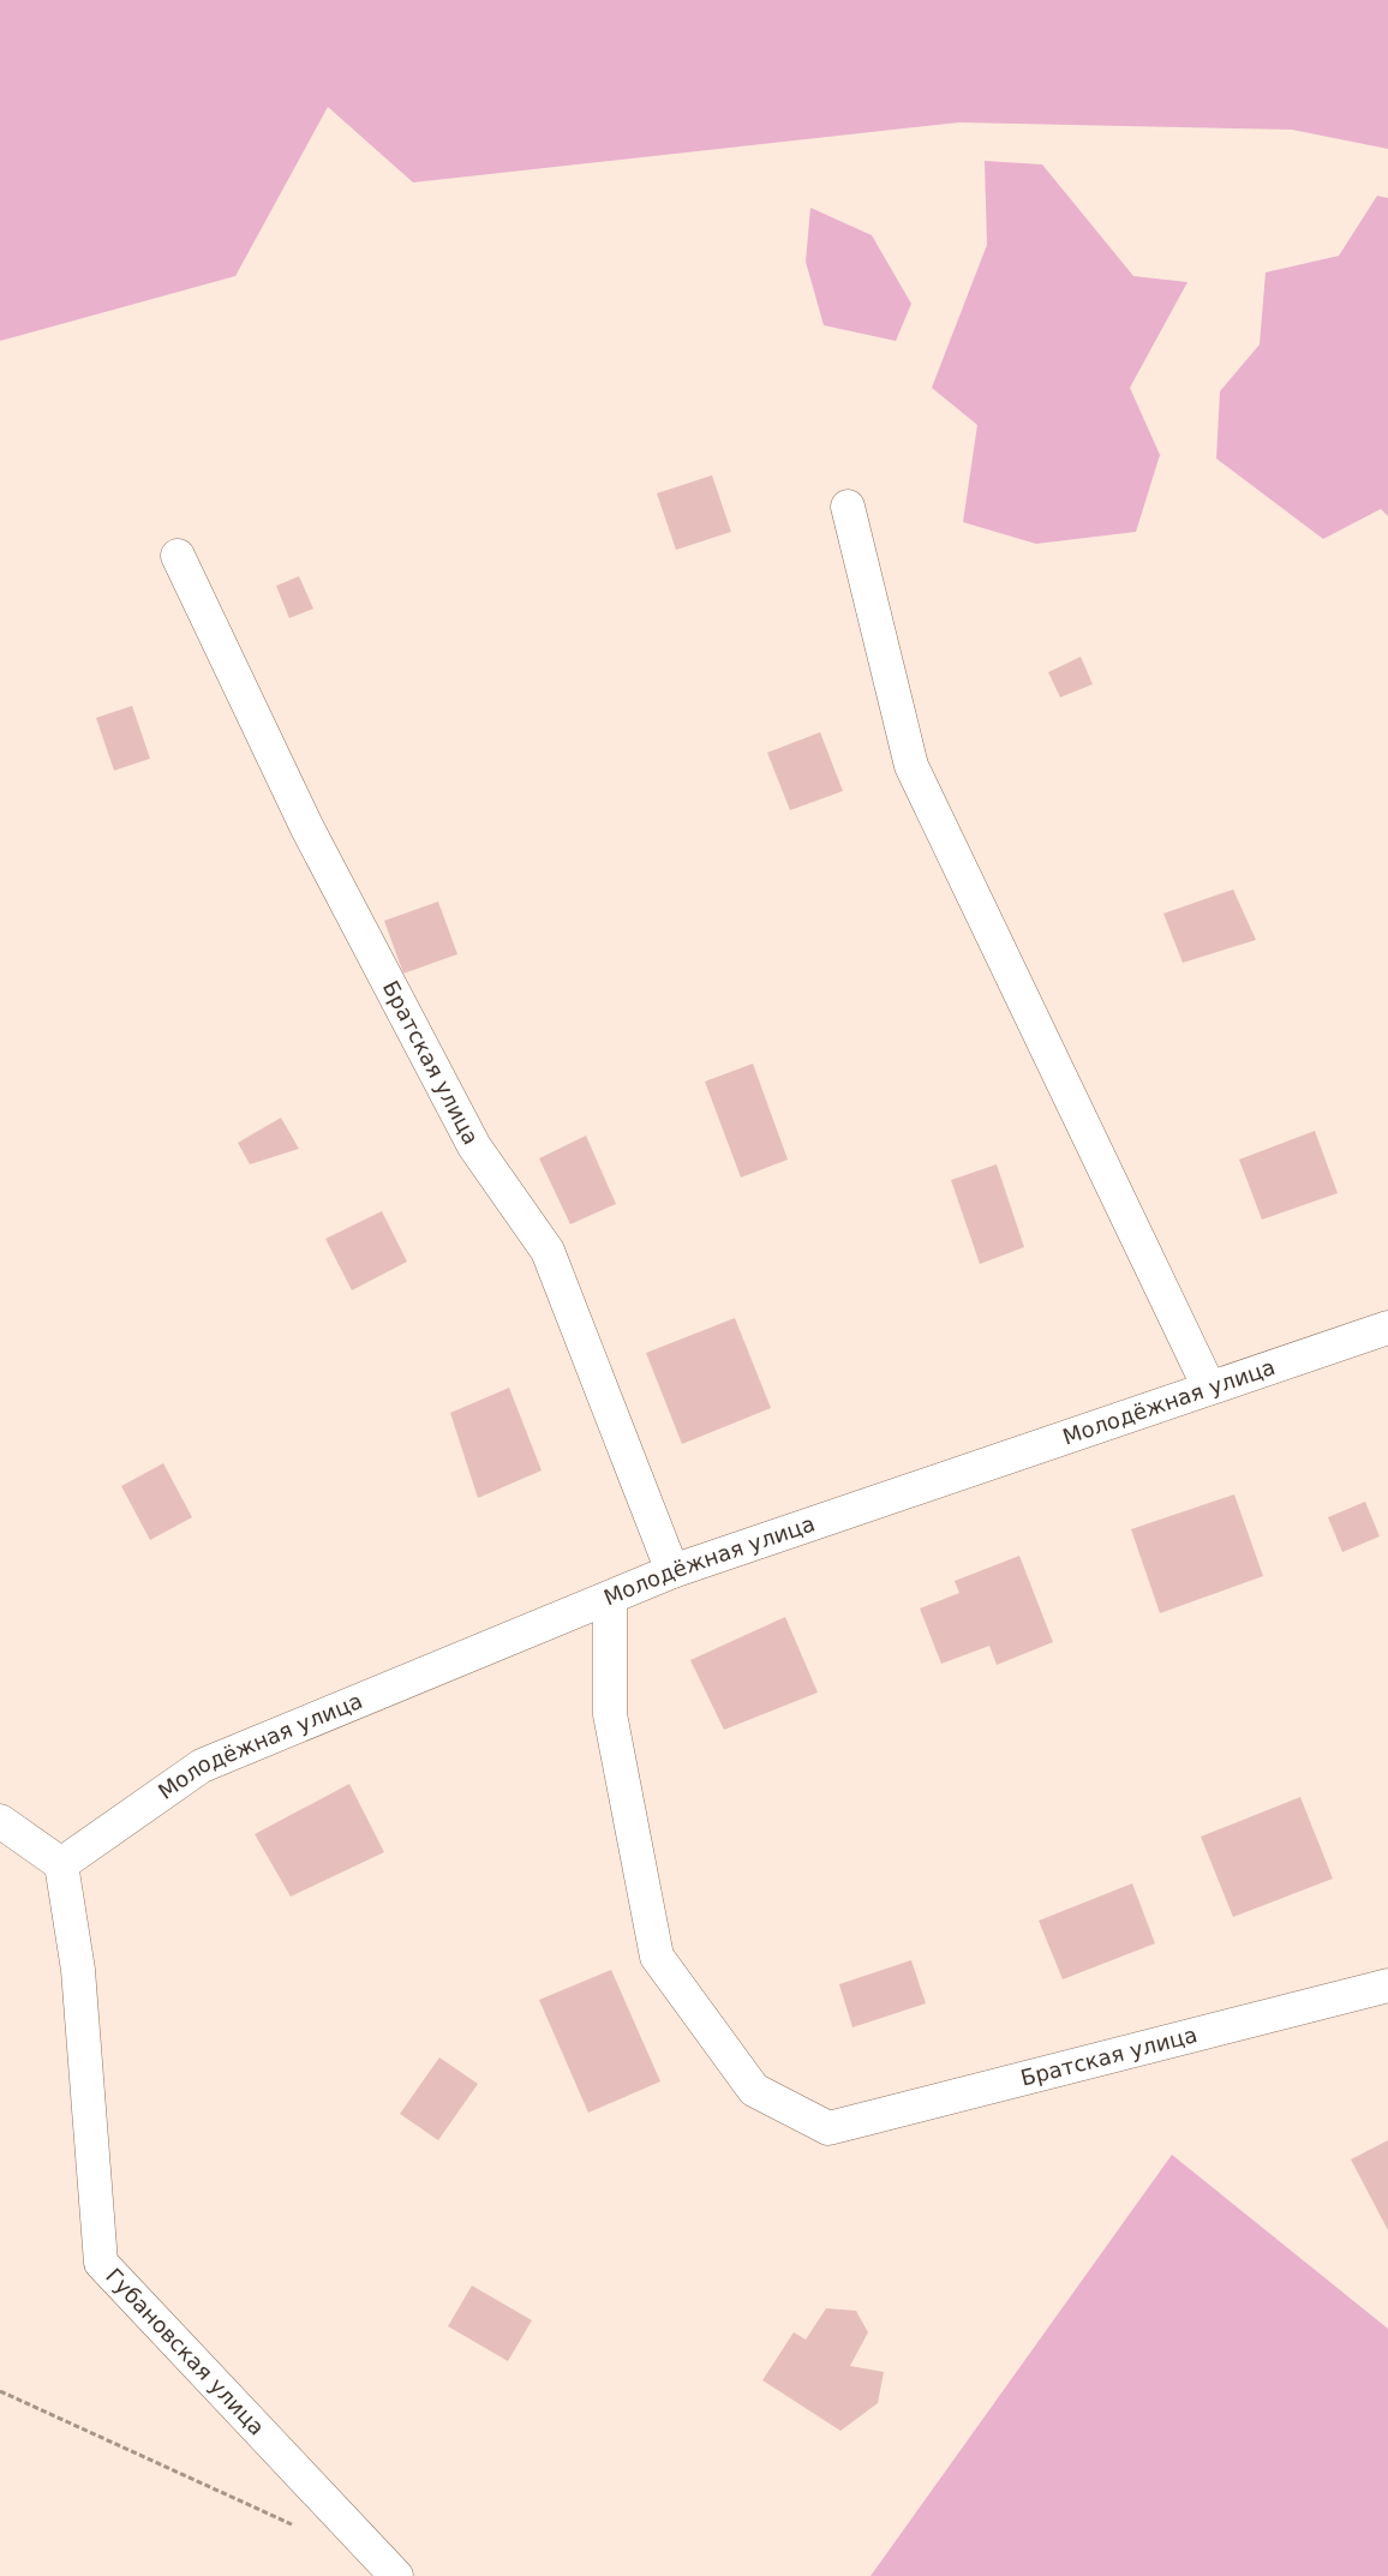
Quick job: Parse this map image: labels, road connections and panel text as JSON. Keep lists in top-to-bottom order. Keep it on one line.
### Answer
{"streets":{"street":["Братская улица","Молодёжная улица","Губановская улица"]},"crossings":[["Братская улица","Молодёжная улица"],["Молодёжная улица","Губановская улица"]]}
